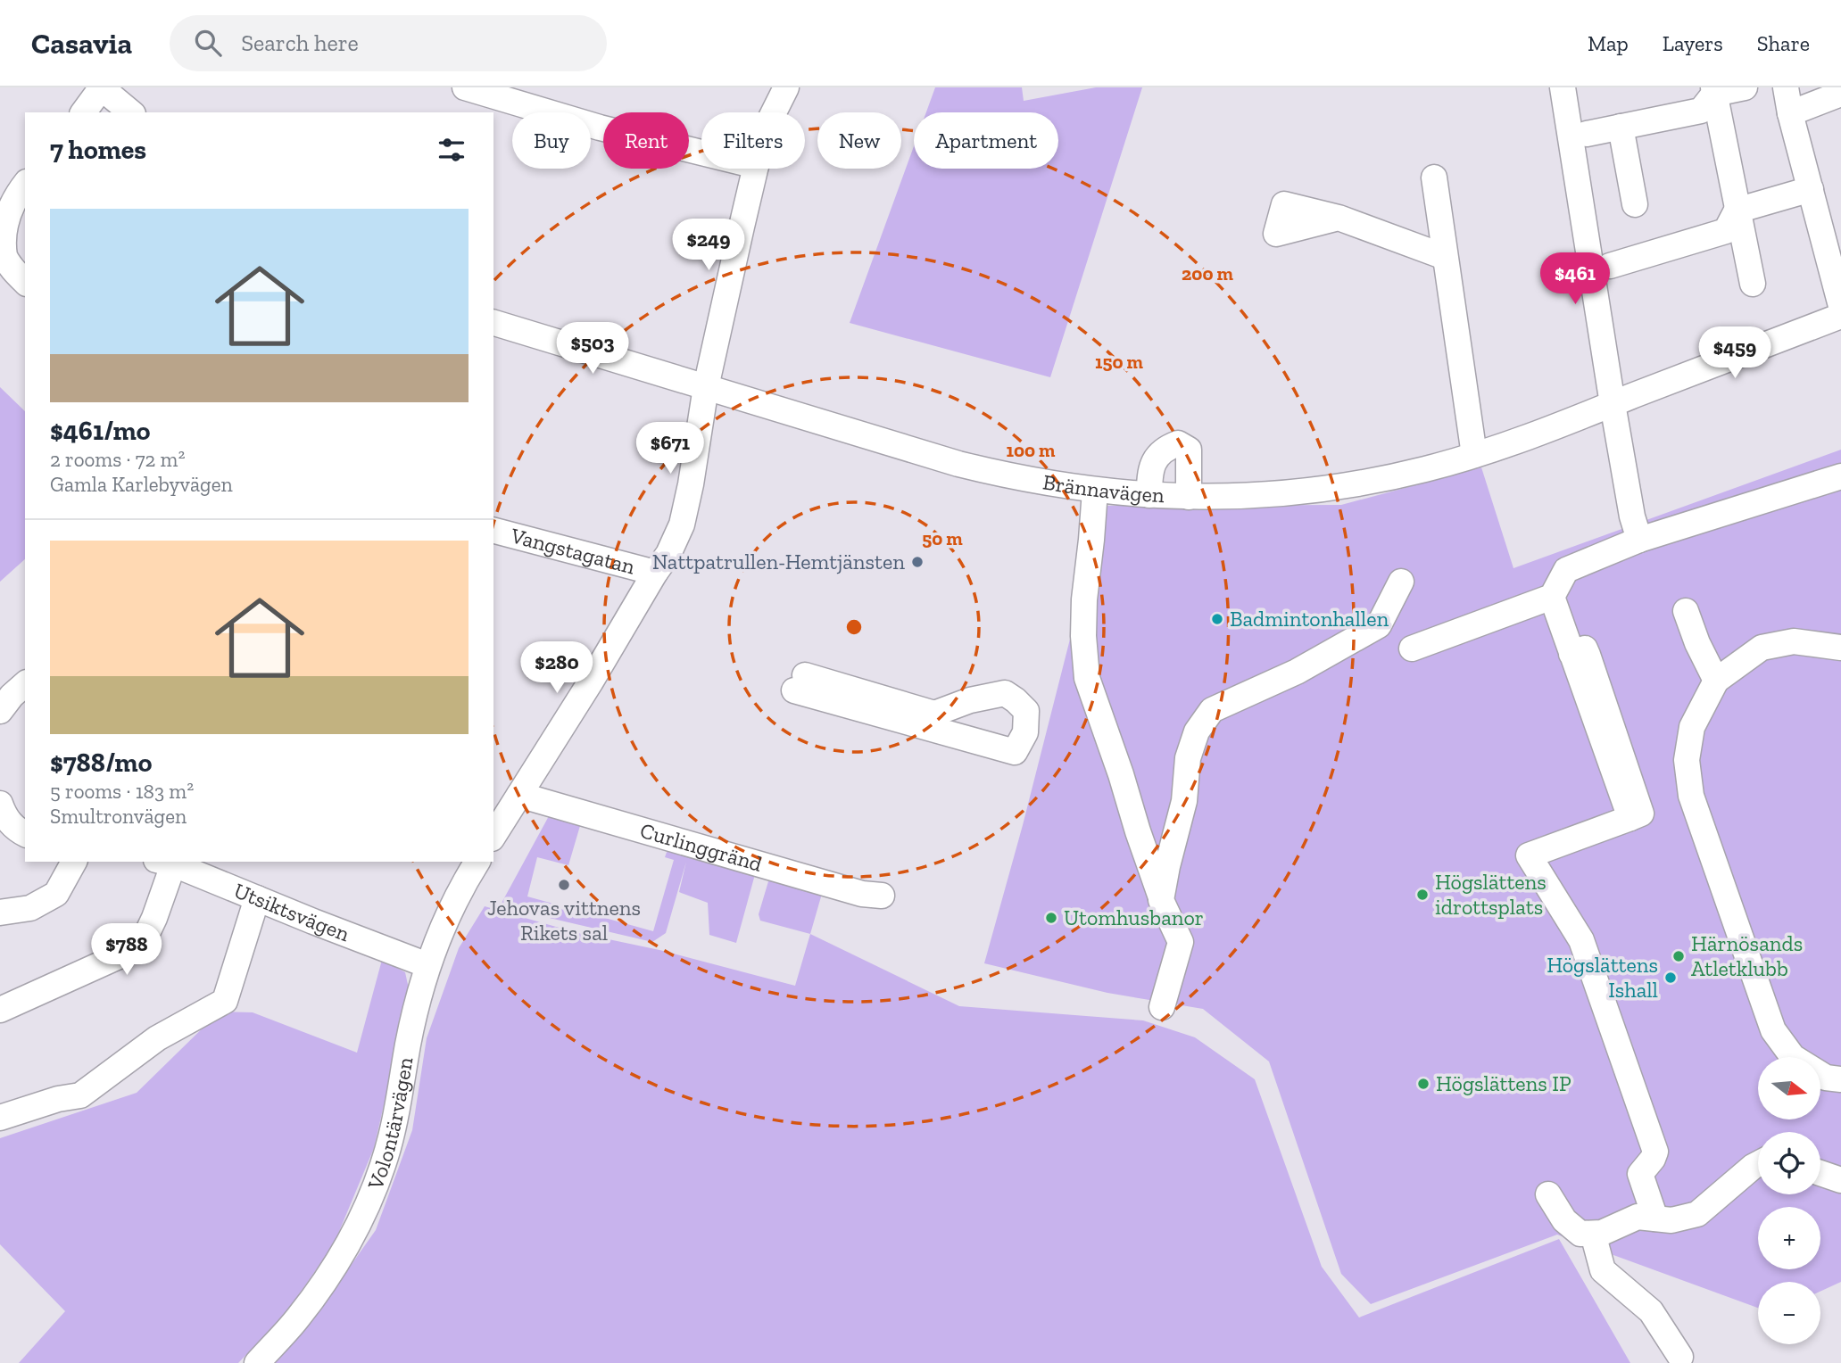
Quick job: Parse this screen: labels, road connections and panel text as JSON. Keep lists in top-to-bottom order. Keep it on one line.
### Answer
{"streets":{"street":["Brännavägen","Vangstagatan","Curlinggränd","Utsiktsvägen","Volontärvägen"]},"crossings":[["Utsiktsvägen","Volontärvägen"]],"places":["Nattpatrullen-Hemtjänsten","Badmintonhallen","Jehovas vittnens Rikets sal","Högslättens idrottsplats","Utomhusbanor","Härnösands Atletklubb","Högslättens Ishall","Högslättens IP"],"north":"right","page":{"header":"Casavia","search":"Search here","nav":["Map","Layers","Share"],"chip":["Buy","Rent","Filters","New","Apartment"],"heading":"7 homes","list":[{"name":"$461/mo","note":"2 rooms · 72 m² · Gamla Karlebyvägen"},{"name":"$788/mo","note":"5 rooms · 183 m² · Smultronvägen"}],"price":["$249","$461","$503","$459","$671","$280","$788"],"map_buttons":["+","−"]},"rings":["200 m","150 m","100 m","50 m"]}
